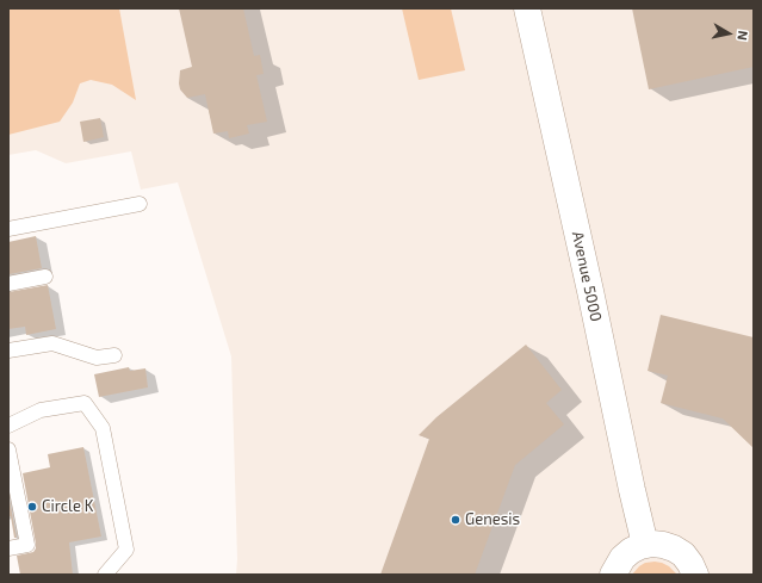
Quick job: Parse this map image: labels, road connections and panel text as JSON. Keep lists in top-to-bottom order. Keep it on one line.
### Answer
{"streets":{"street":["Avenue 5000"]},"places":["Circle K","Genesis"],"north":"right"}
